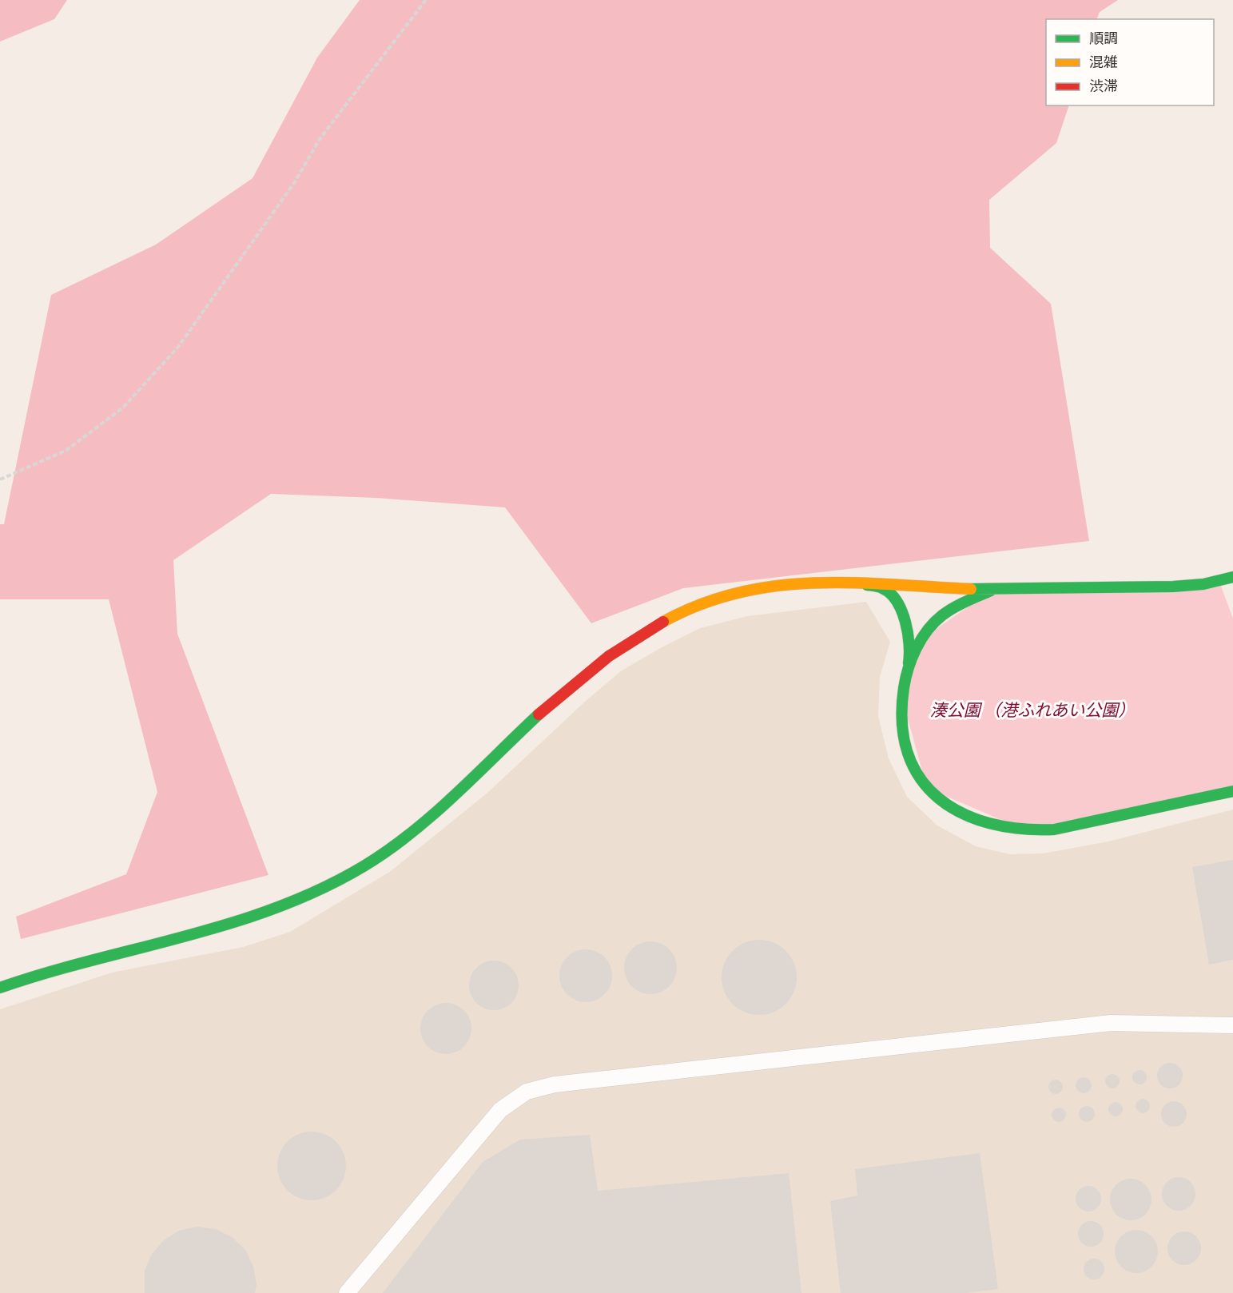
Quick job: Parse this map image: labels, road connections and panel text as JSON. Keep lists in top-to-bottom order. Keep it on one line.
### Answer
{"parks":["湊公園 （港ふれあい公園）"],"legend":["順調","混雑","渋滞"]}
